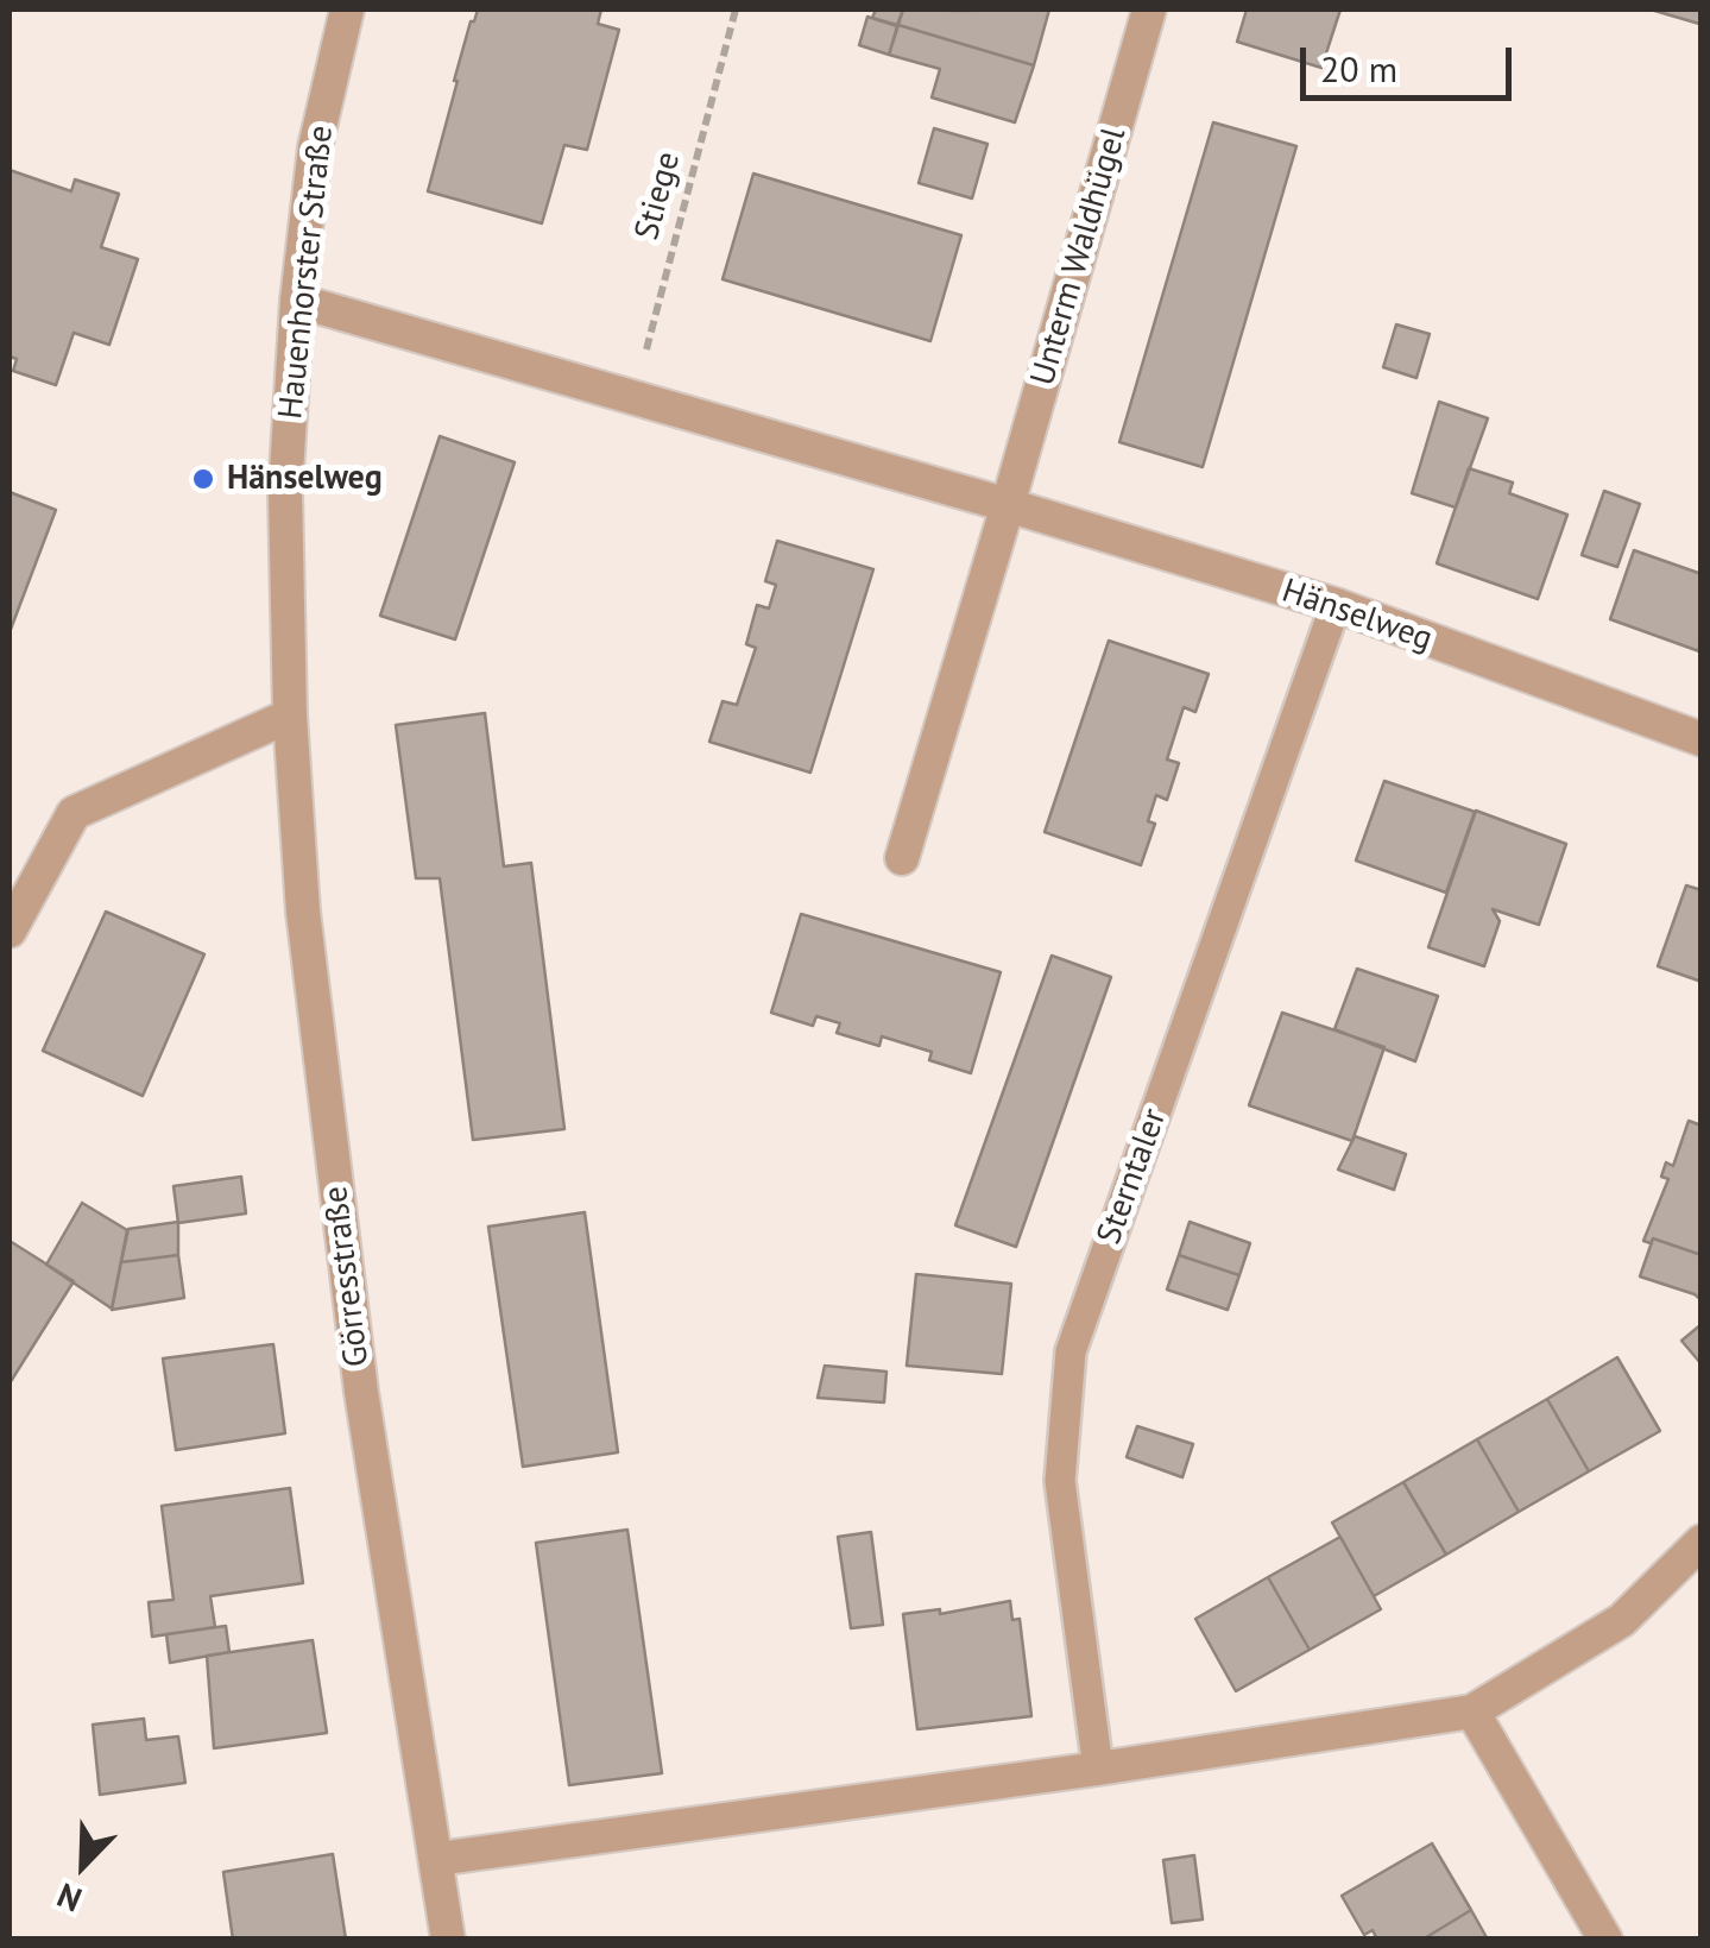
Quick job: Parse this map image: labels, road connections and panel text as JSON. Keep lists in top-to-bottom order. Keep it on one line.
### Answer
{"streets":{"street":["Unterm Waldhügel","Hauenhorster Straße","Hänselweg","Görresstraße"],"lane":["Sterntaler"],"path":["Stiege"]},"crossings":[["Stiege","Hänselweg"],["Unterm Waldhügel","Hänselweg"],["Hauenhorster Straße","Hänselweg"],["Hauenhorster Straße","Görresstraße"],["Hänselweg","Sterntaler"]],"places":["Hänselweg"],"scale_bar":"20 m","north":"bottom left"}
